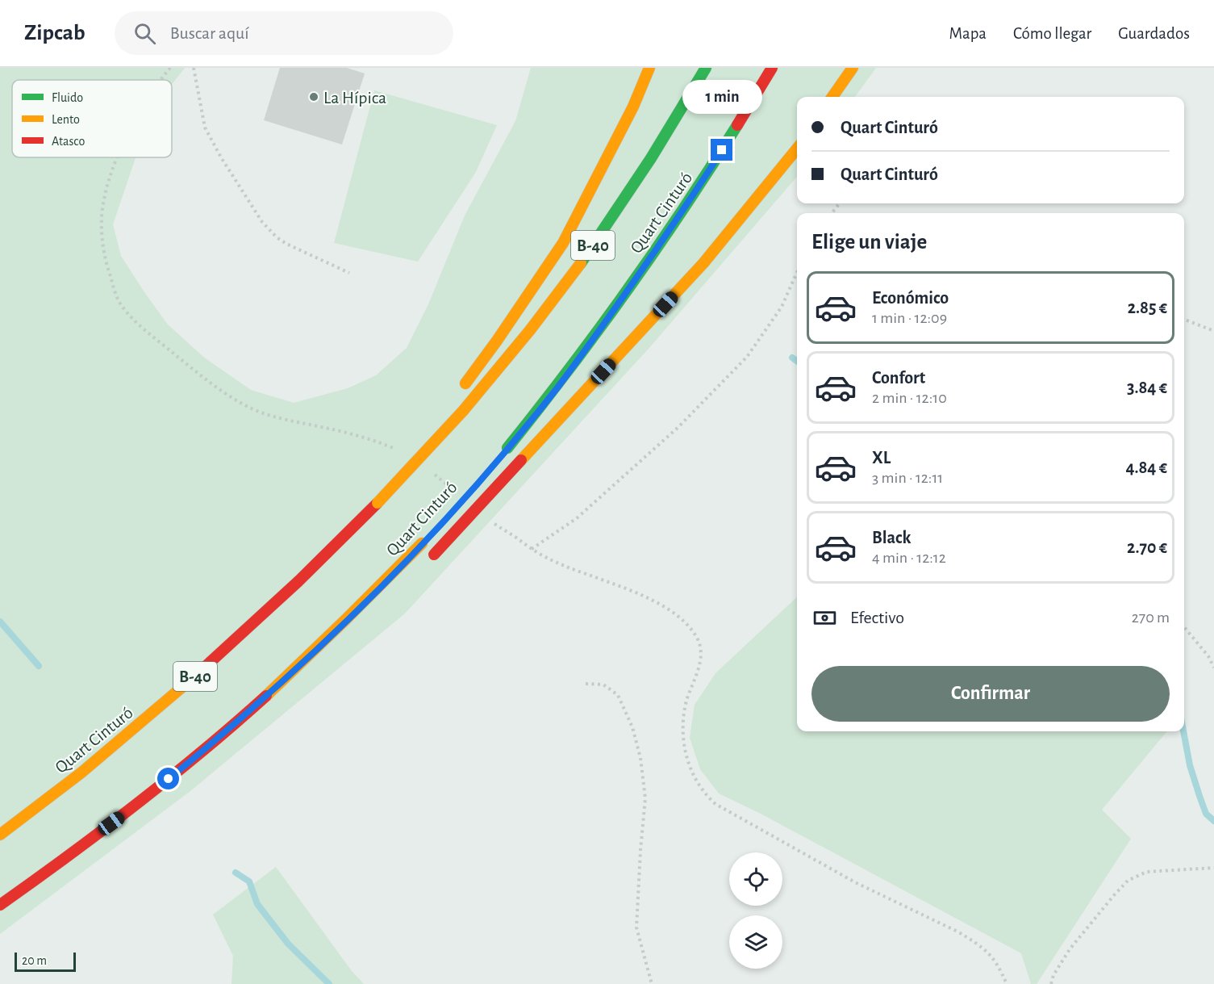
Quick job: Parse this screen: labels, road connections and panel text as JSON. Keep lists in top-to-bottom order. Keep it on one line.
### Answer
{"streets":{"highway":["Quart Cinturó","B-40"]},"places":["La Hípica"],"legend":["Fluido","Lento","Atasco"],"scale_bar":"20 m","page":{"header":"Zipcab","search":"Buscar aquí","nav":["Mapa","Cómo llegar","Guardados"],"bubble":"1 min","banner":["Quart Cinturó","Quart Cinturó"],"heading":"Elige un viaje","list":[{"name":"Económico","note":"1 min · 12:09","value":"2.85 €"},{"name":"Confort","note":"2 min · 12:10","value":"3.84 €"},{"name":"XL","note":"3 min · 12:11","value":"4.84 €"},{"name":"Black","note":"4 min · 12:12","value":"2.70 €"}],"pay":["Efectivo","270 m"],"buttons":"Confirmar","scale":"20 m"}}
